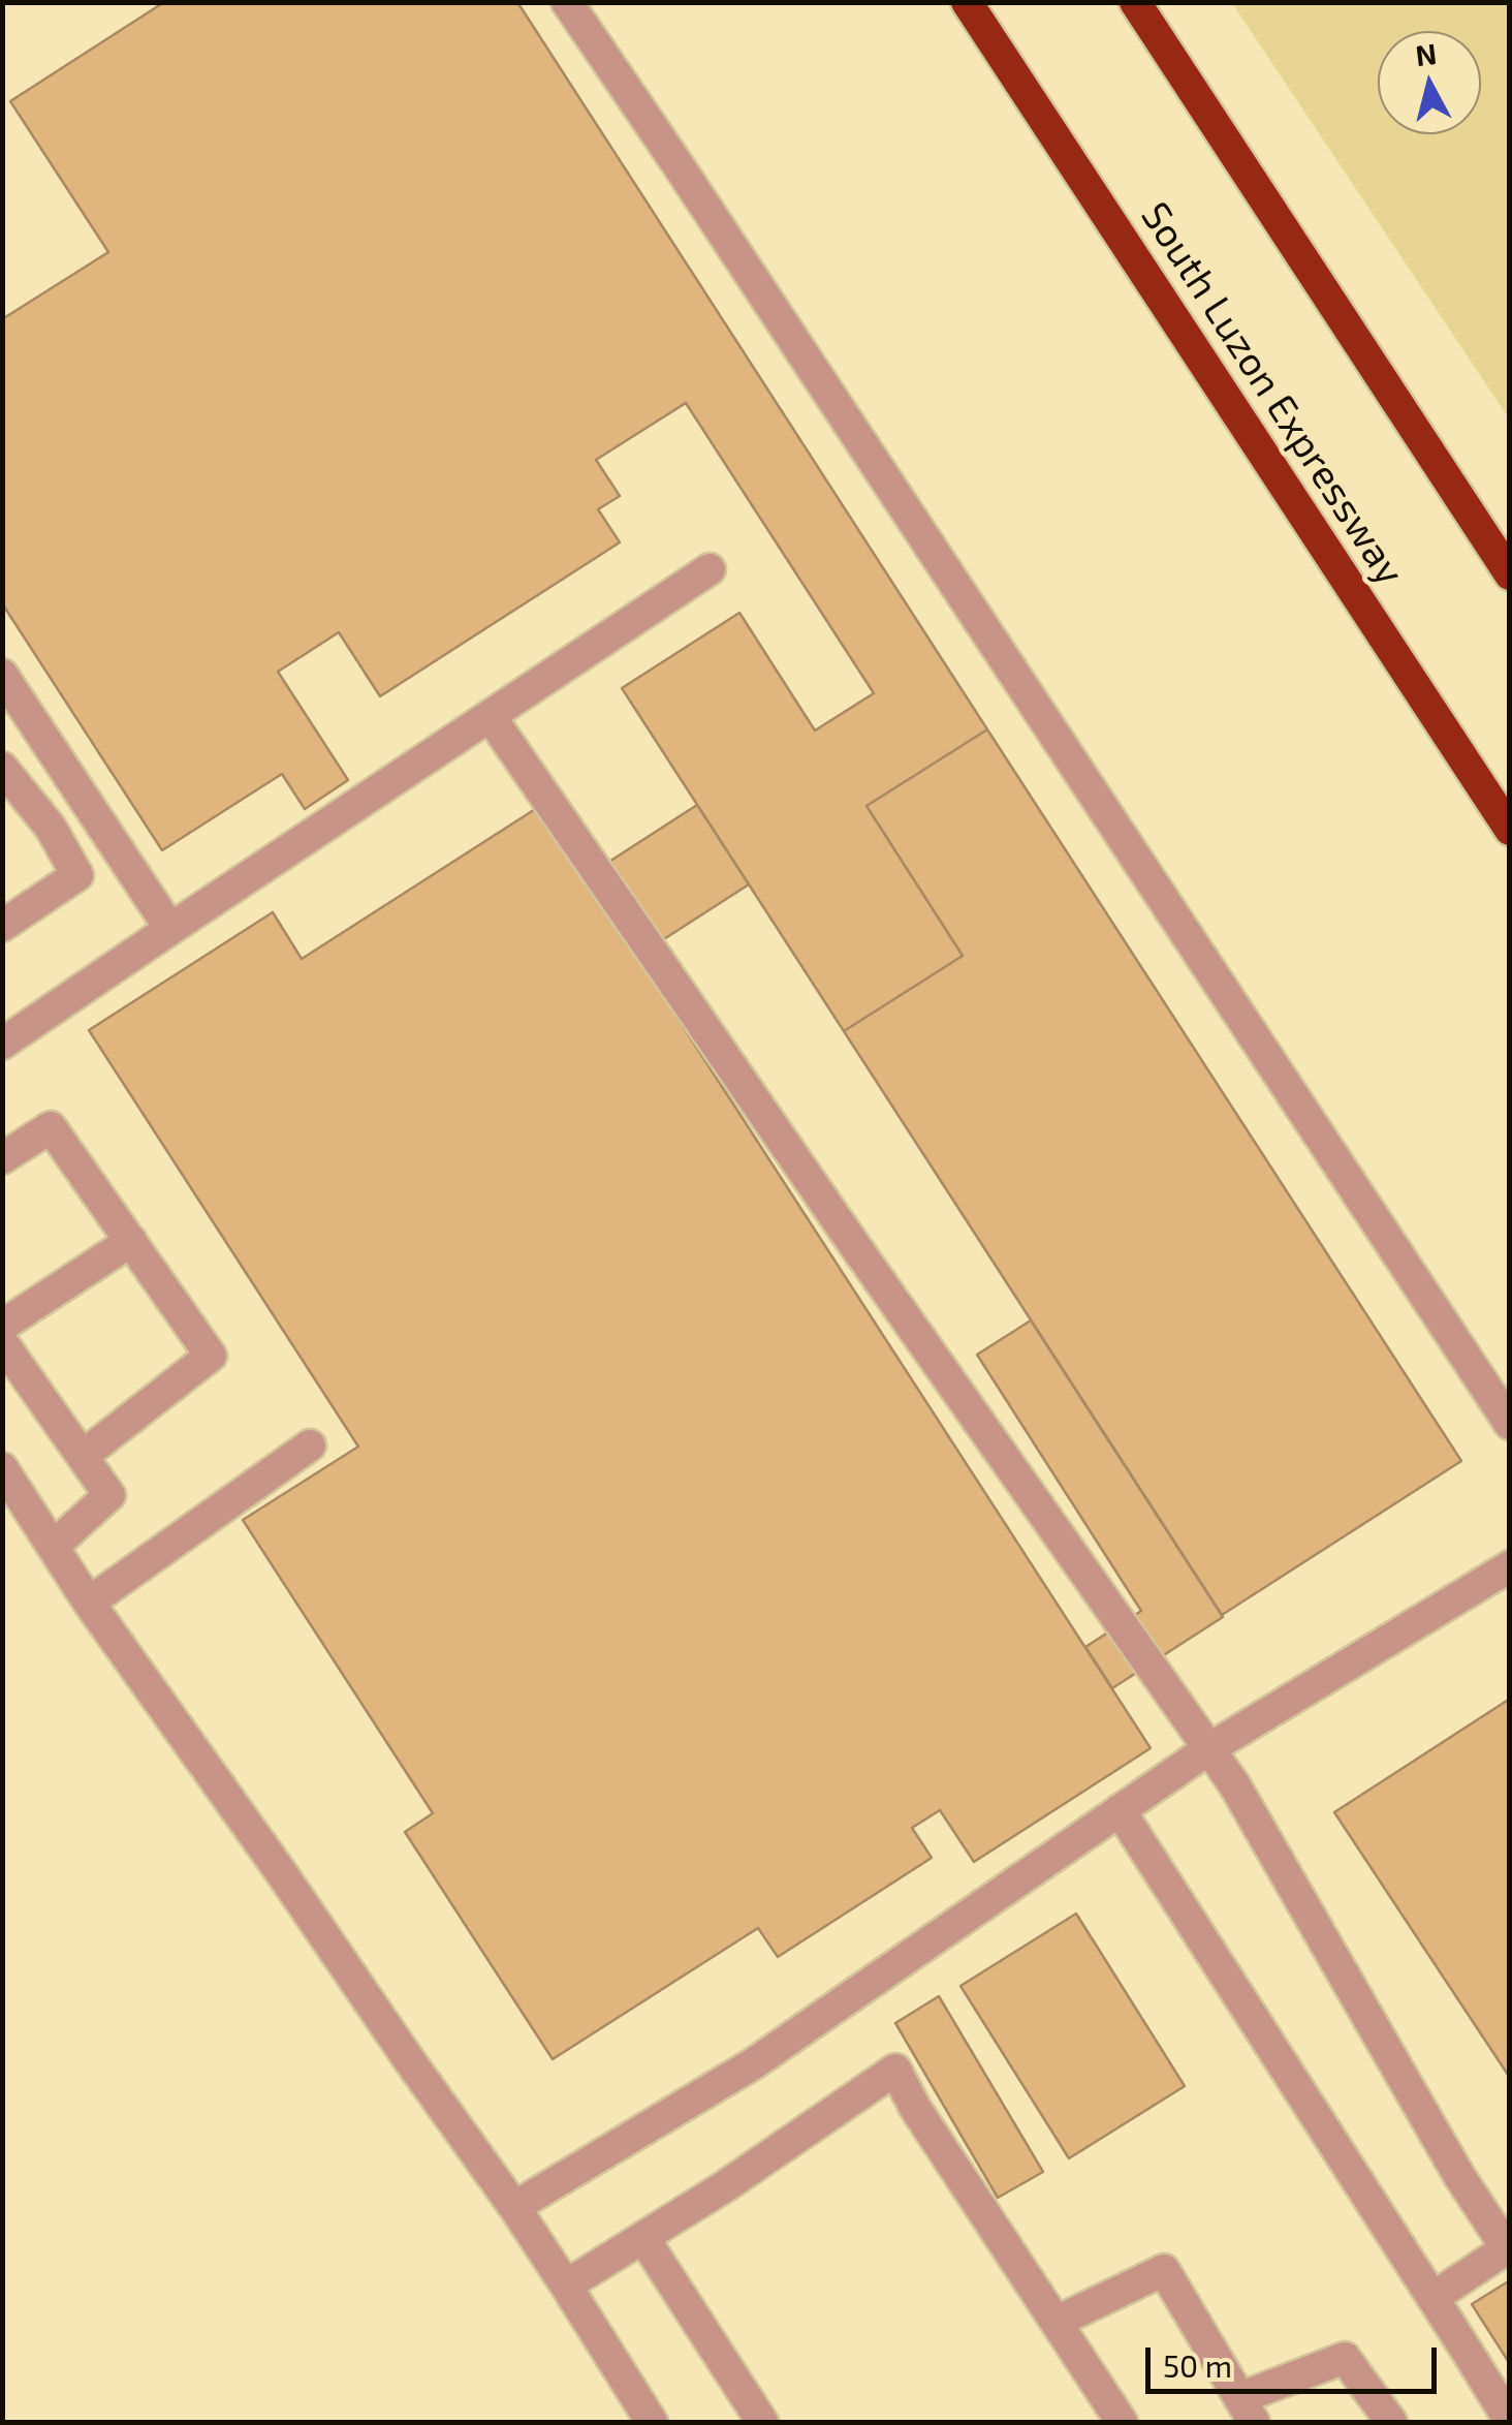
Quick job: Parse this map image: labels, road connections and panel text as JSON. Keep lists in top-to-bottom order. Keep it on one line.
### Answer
{"streets":{"highway":["South Luzon Expressway"]},"scale_bar":"50 m","north":"top"}
